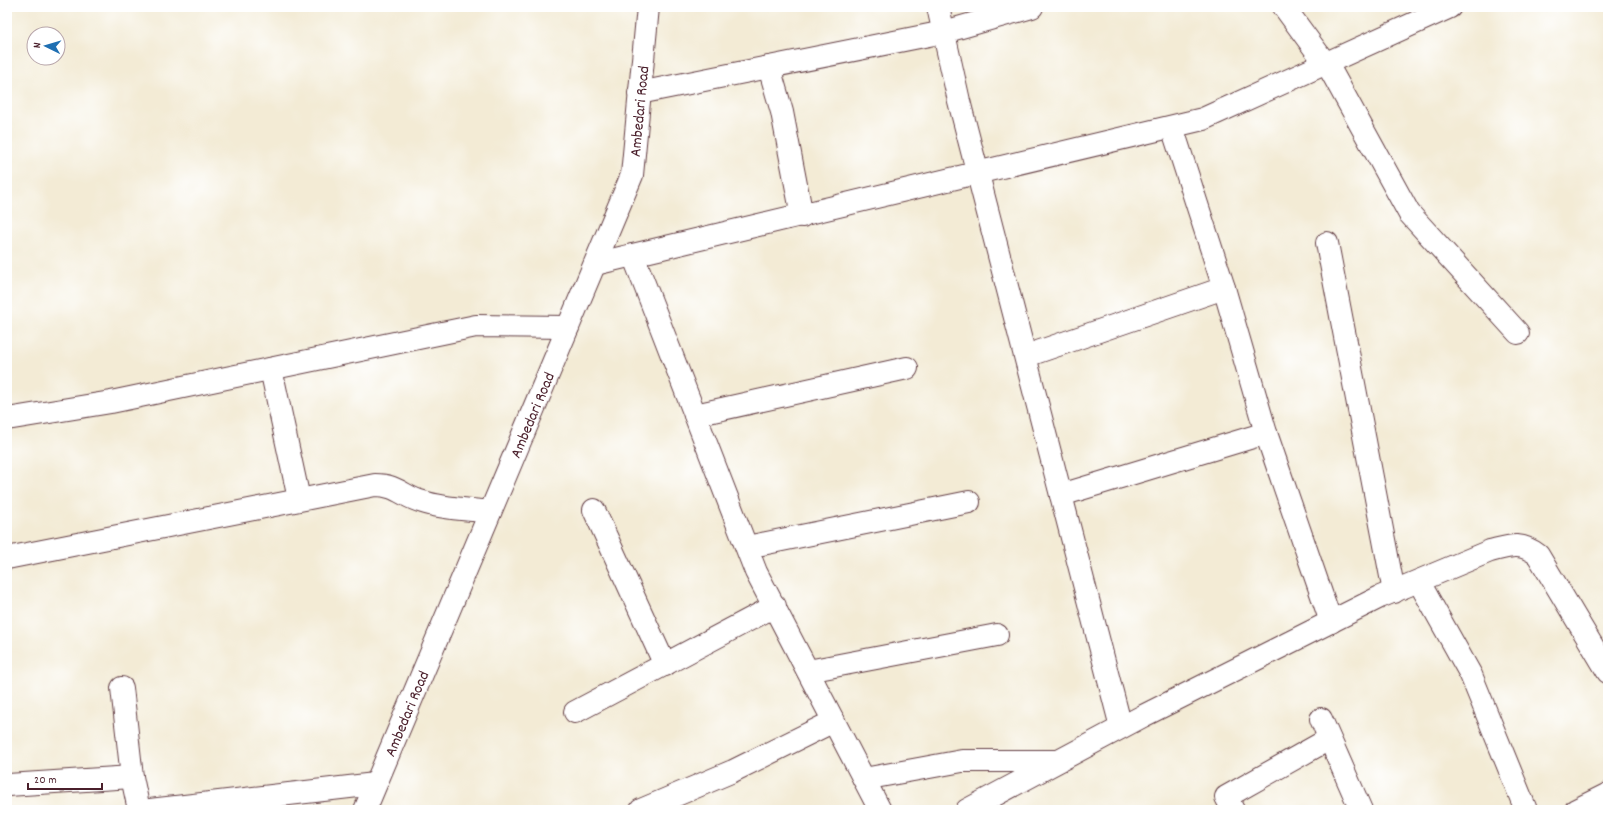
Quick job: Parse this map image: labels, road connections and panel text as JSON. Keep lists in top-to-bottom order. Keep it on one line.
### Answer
{"streets":{"street":["Ambedari Road"]},"scale_bar":"20 m","north":"left"}
